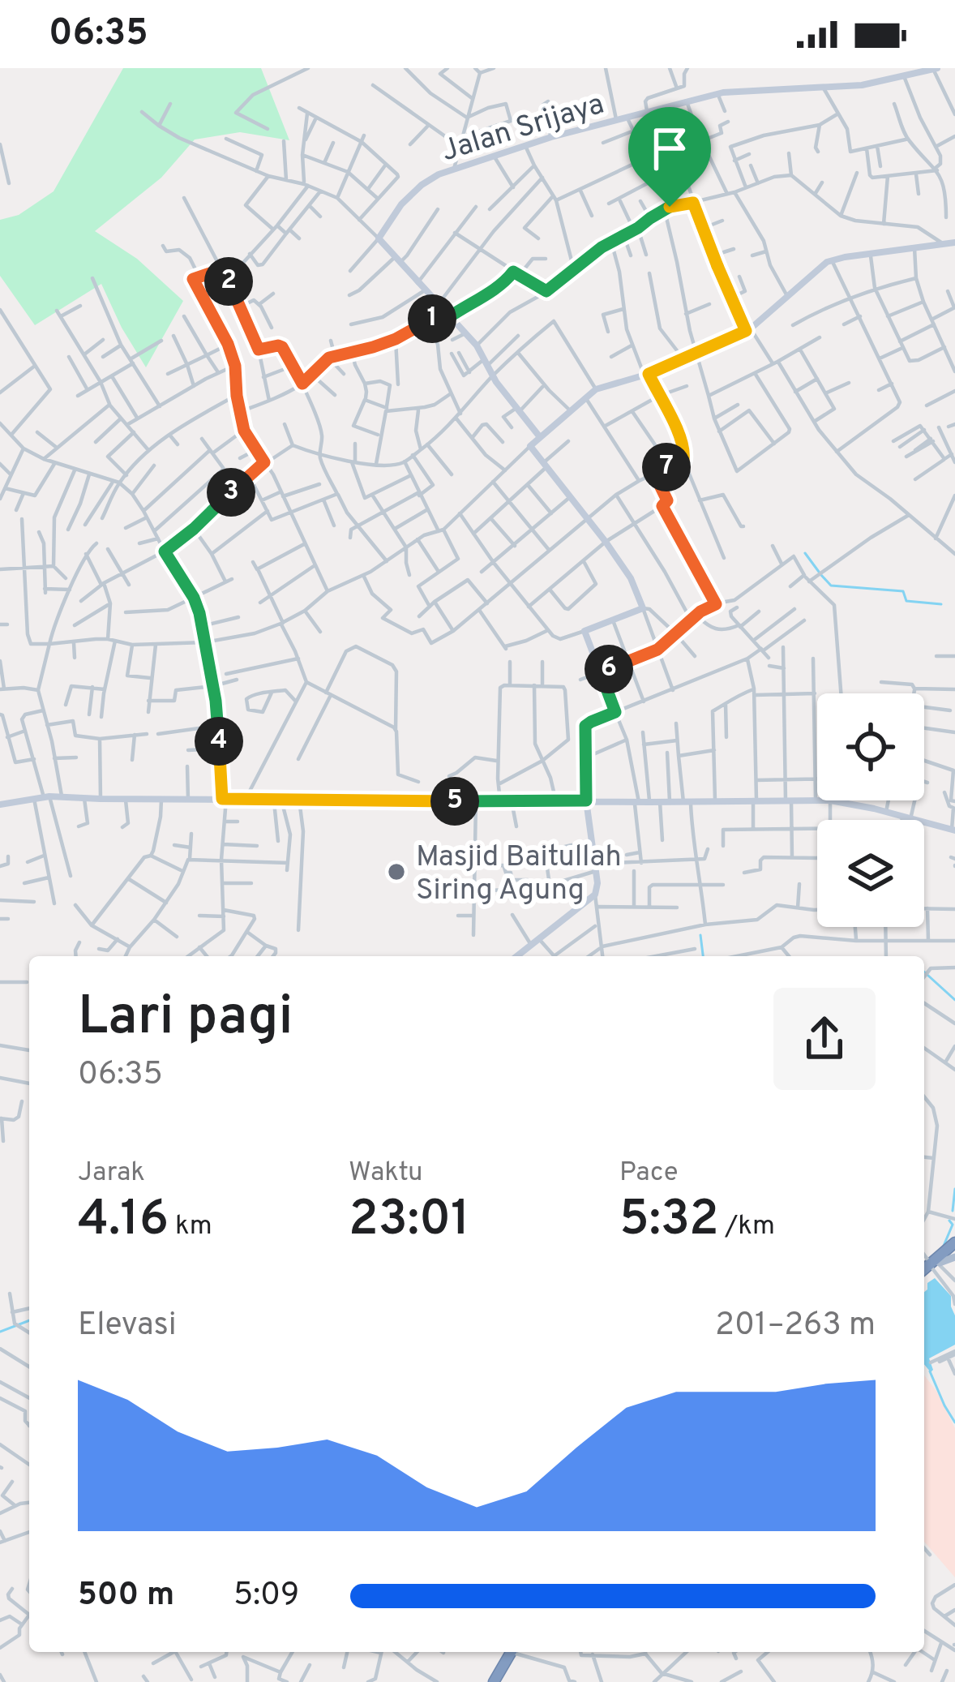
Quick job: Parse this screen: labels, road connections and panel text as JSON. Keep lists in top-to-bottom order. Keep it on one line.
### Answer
{"streets":{"street":["Jalan Srijaya"]},"places":["Masjid Baitullah Siring Agung"],"page":{"status":"06:35","pins":["2","1","7","3","6","4","5"],"heading":["Lari pagi","06:35"],"stats":[["Jarak","4.16 km"],["Waktu","23:01"],["Pace","5:32 /km"]],"chart":["Elevasi","201–263 m"],"list":[{"name":"500 m","note":"5:09"}]}}
